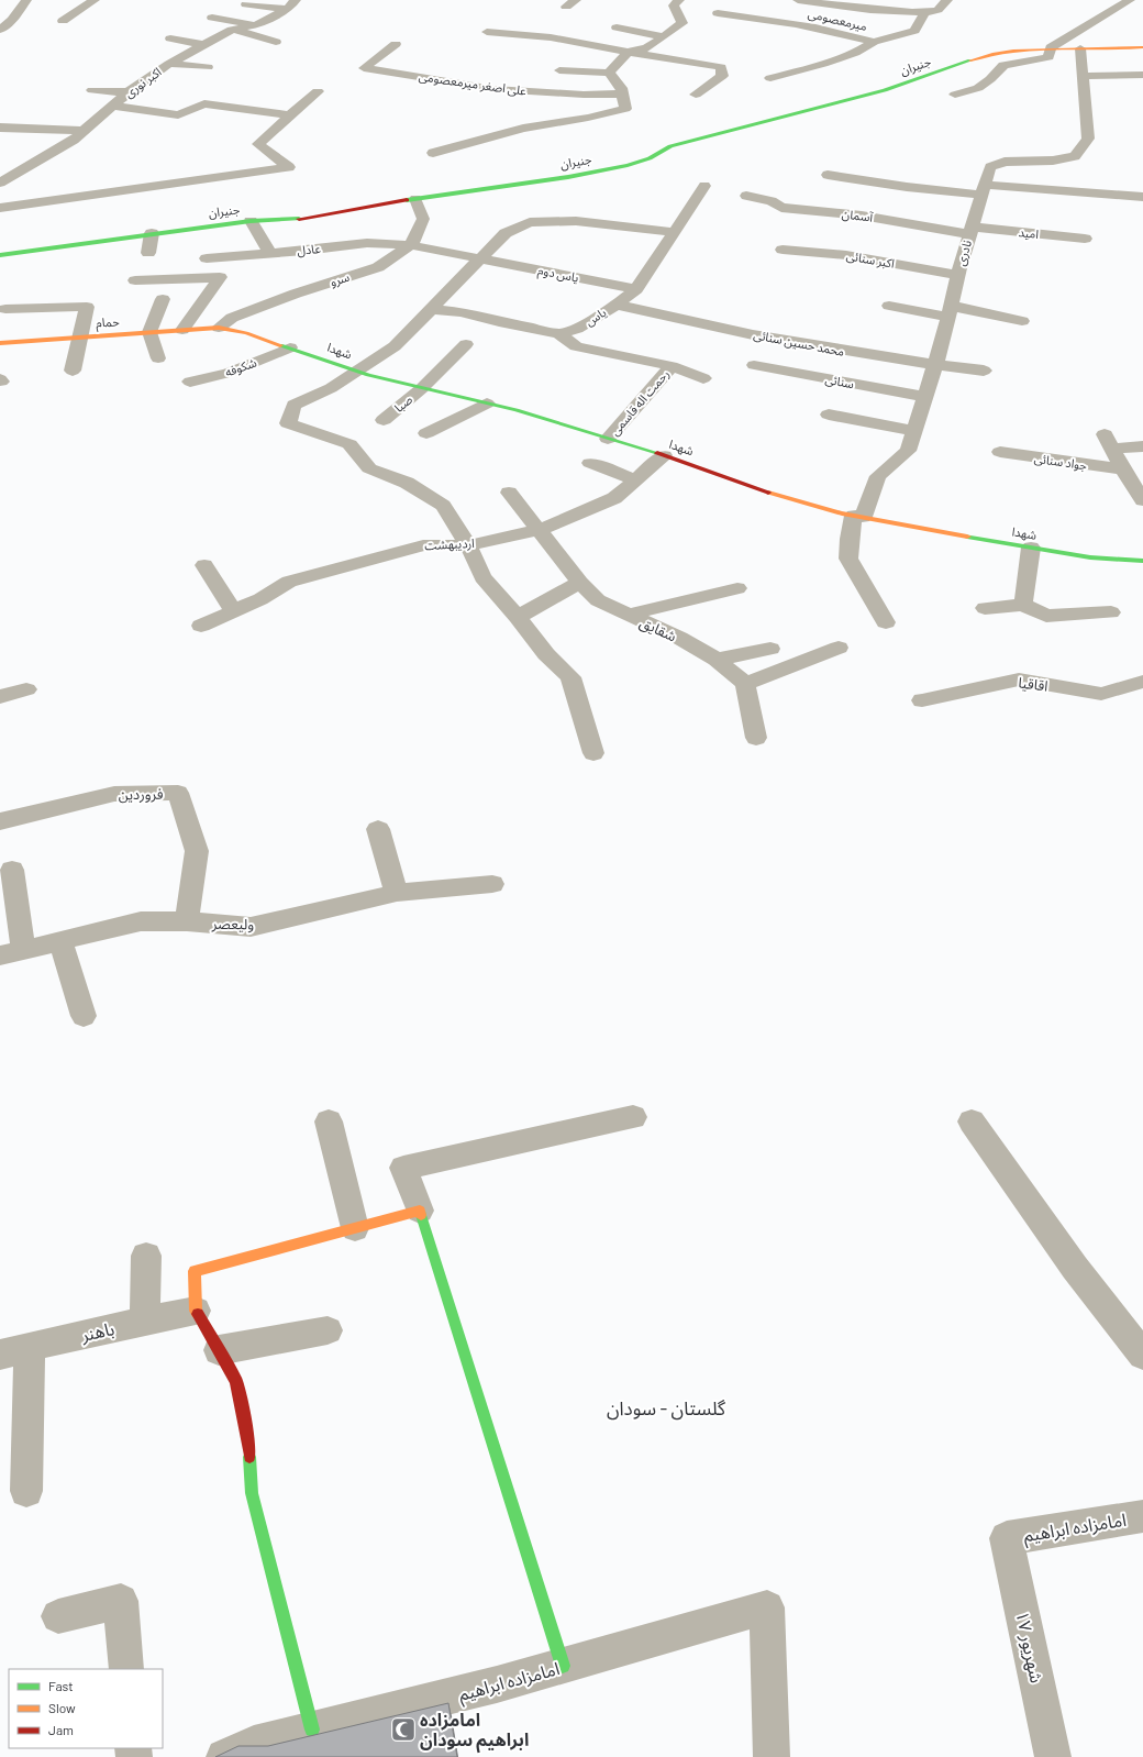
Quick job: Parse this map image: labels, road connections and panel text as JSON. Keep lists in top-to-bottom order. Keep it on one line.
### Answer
{"streets":{"street":["میرمعصومی","جنیران","اکبر نوری","علی اصغر میرمعصومی","آسمان","امید","عادل","نادری","اکبر سنائی","یاس دوم","سرو","یاس","حمام","محمد حسین سنائی","شهدا","شکوفه","سنائی","رحمت اله قاسمی","صبا","جواد سنائی","اردیبهشت","شقایق","اقاقیا","فروردین","ولیعصر","باهنر","امامزاده ابراهیم","۱۷ شهریور"]},"crossings":[["جنیران","نادری"],["جنیران","سرو"],["آسمان","امید"],["آسمان","نادری"],["امید","نادری"],["عادل","یاس دوم"],["عادل","سرو"],["نادری","اکبر سنائی"],["نادری","محمد حسین سنائی"],["نادری","شهدا"],["نادری","سنائی"],["یاس دوم","یاس"],["سرو","حمام"],["سرو","شهدا"],["یاس","محمد حسین سنائی"],["حمام","شهدا"],["شهدا","شکوفه"],["شهدا","رحمت اله قاسمی"],["شهدا","صبا"],["شهدا","اردیبهشت"],["اردیبهشت","شقایق"],["فروردین","ولیعصر"],["امامزاده ابراهیم","۱۷ شهریور"]],"districts":["گلستان - سودان"],"places":{"mosque":["امامزاده ابراهیم سودان"]},"legend":["Fast","Slow","Jam"]}
